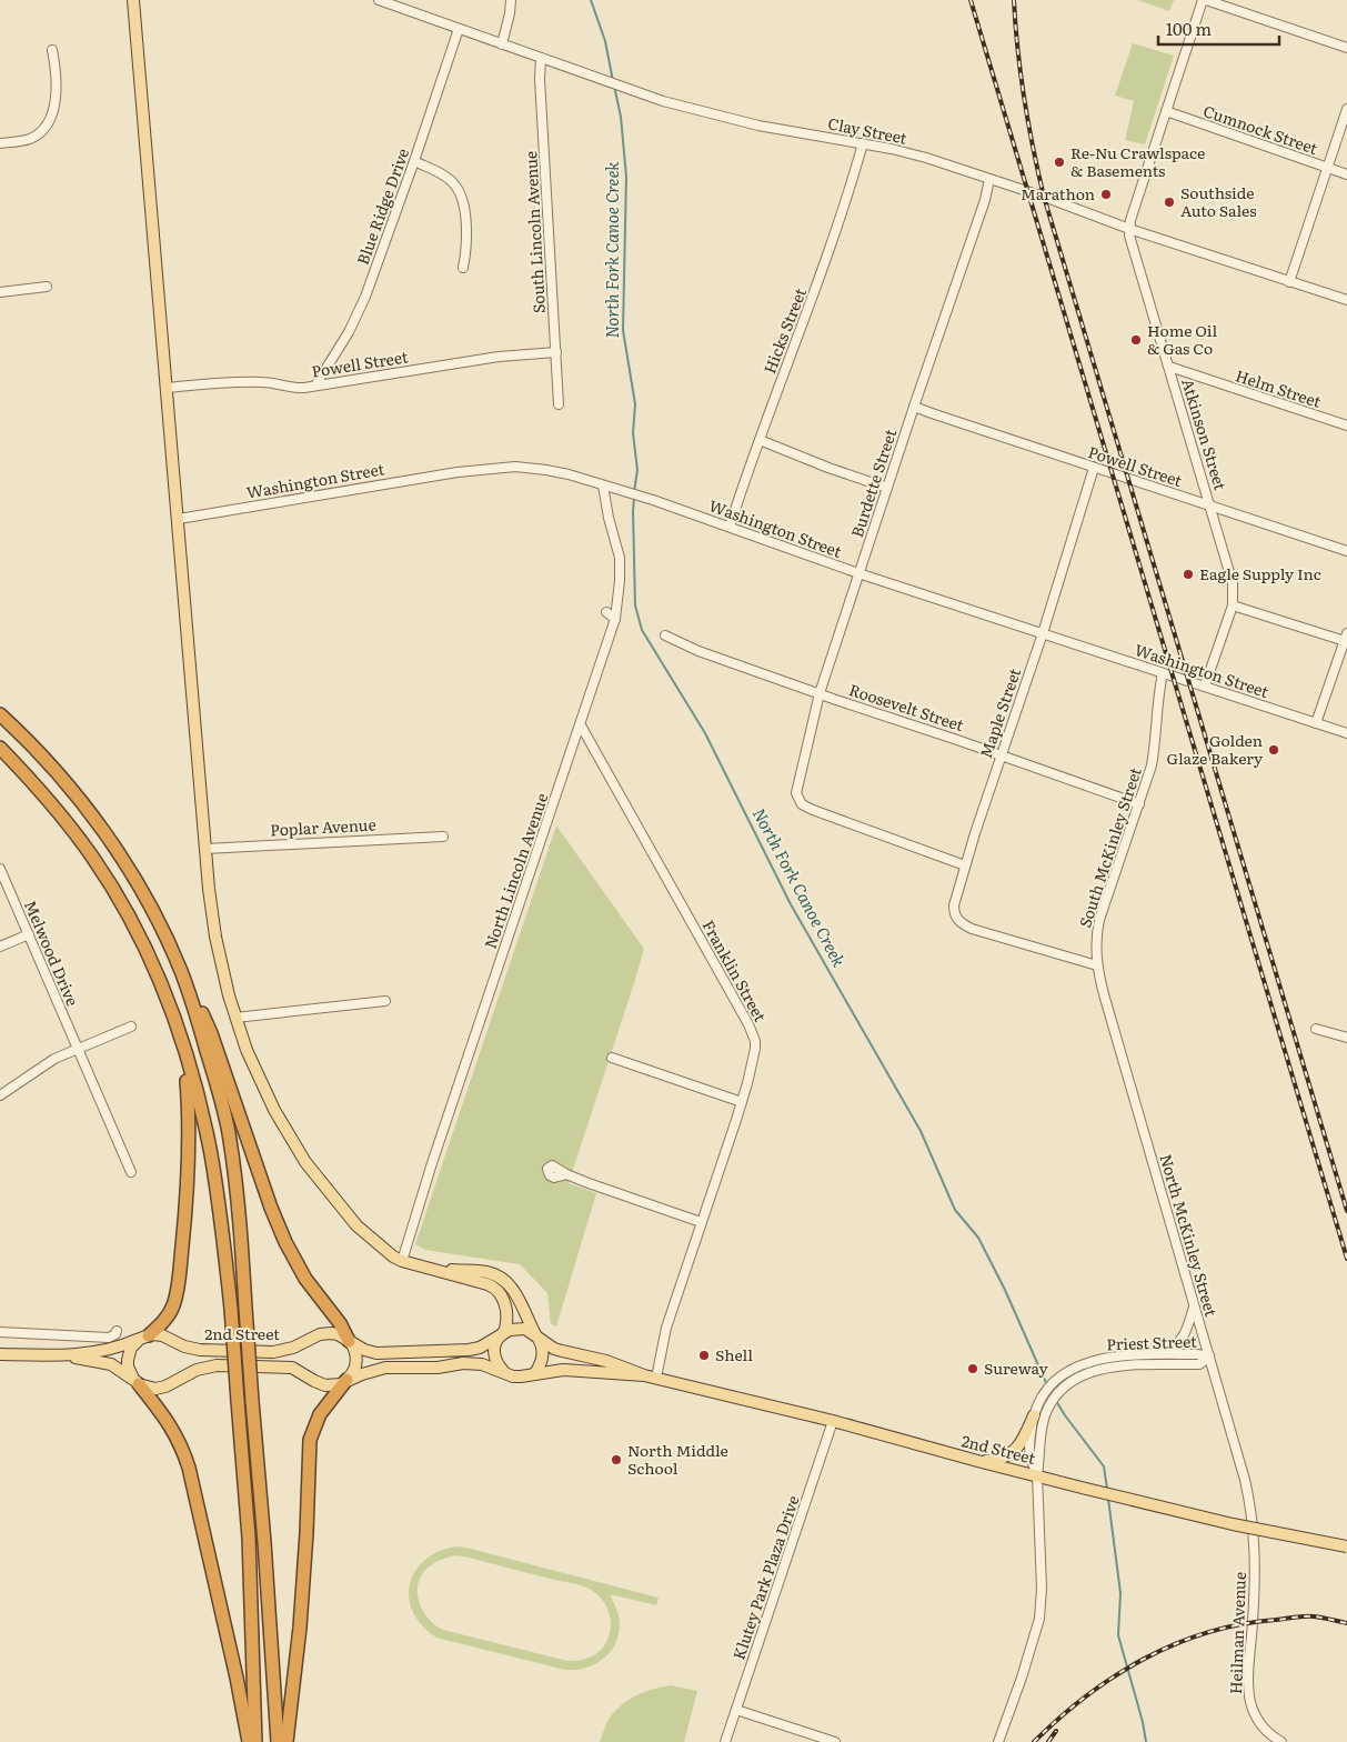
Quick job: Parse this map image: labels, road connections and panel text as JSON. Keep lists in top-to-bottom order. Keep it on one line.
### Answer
{"streets":{"main road":["2nd Street"],"street":["Cumnock Street","Clay Street","Blue Ridge Drive","South Lincoln Avenue","Hicks Street","Powell Street","Helm Street","Atkinson Street","Washington Street","Burdette Street","Roosevelt Street","Maple Street","Poplar Avenue","South McKinley Street","North Lincoln Avenue","Melwood Drive","Franklin Street","North McKinley Street","Priest Street","Klutey Park Plaza Drive","Heilman Avenue"]},"crossings":[["Cumnock Street","Atkinson Street"],["Clay Street","Blue Ridge Drive"],["Clay Street","South Lincoln Avenue"],["Clay Street","Hicks Street"],["Clay Street","Atkinson Street"],["Clay Street","Burdette Street"],["Blue Ridge Drive","Powell Street"],["South Lincoln Avenue","Powell Street"],["Hicks Street","Washington Street"],["Powell Street","Atkinson Street"],["Powell Street","Burdette Street"],["Powell Street","Maple Street"],["Helm Street","Atkinson Street"],["Atkinson Street","Washington Street"],["Washington Street","Burdette Street"],["Washington Street","Maple Street"],["Washington Street","South McKinley Street"],["Washington Street","North Lincoln Avenue"],["Burdette Street","Roosevelt Street"],["Burdette Street","Maple Street"],["Roosevelt Street","Maple Street"],["Roosevelt Street","South McKinley Street"],["Maple Street","South McKinley Street"],["Maple Street","North McKinley Street"],["South McKinley Street","North McKinley Street"],["North Lincoln Avenue","Franklin Street"],["Franklin Street","2nd Street"],["North McKinley Street","Priest Street"],["North McKinley Street","Heilman Avenue"],["2nd Street","Priest Street"],["2nd Street","Klutey Park Plaza Drive"]],"water":["North Fork Canoe Creek"],"places":["Re-Nu Crawlspace & Basements","Marathon","Southside Auto Sales","Home Oil & Gas Co","Eagle Supply Inc","Golden Glaze Bakery","Shell","Sureway","North Middle School"],"scale_bar":"100 m"}
